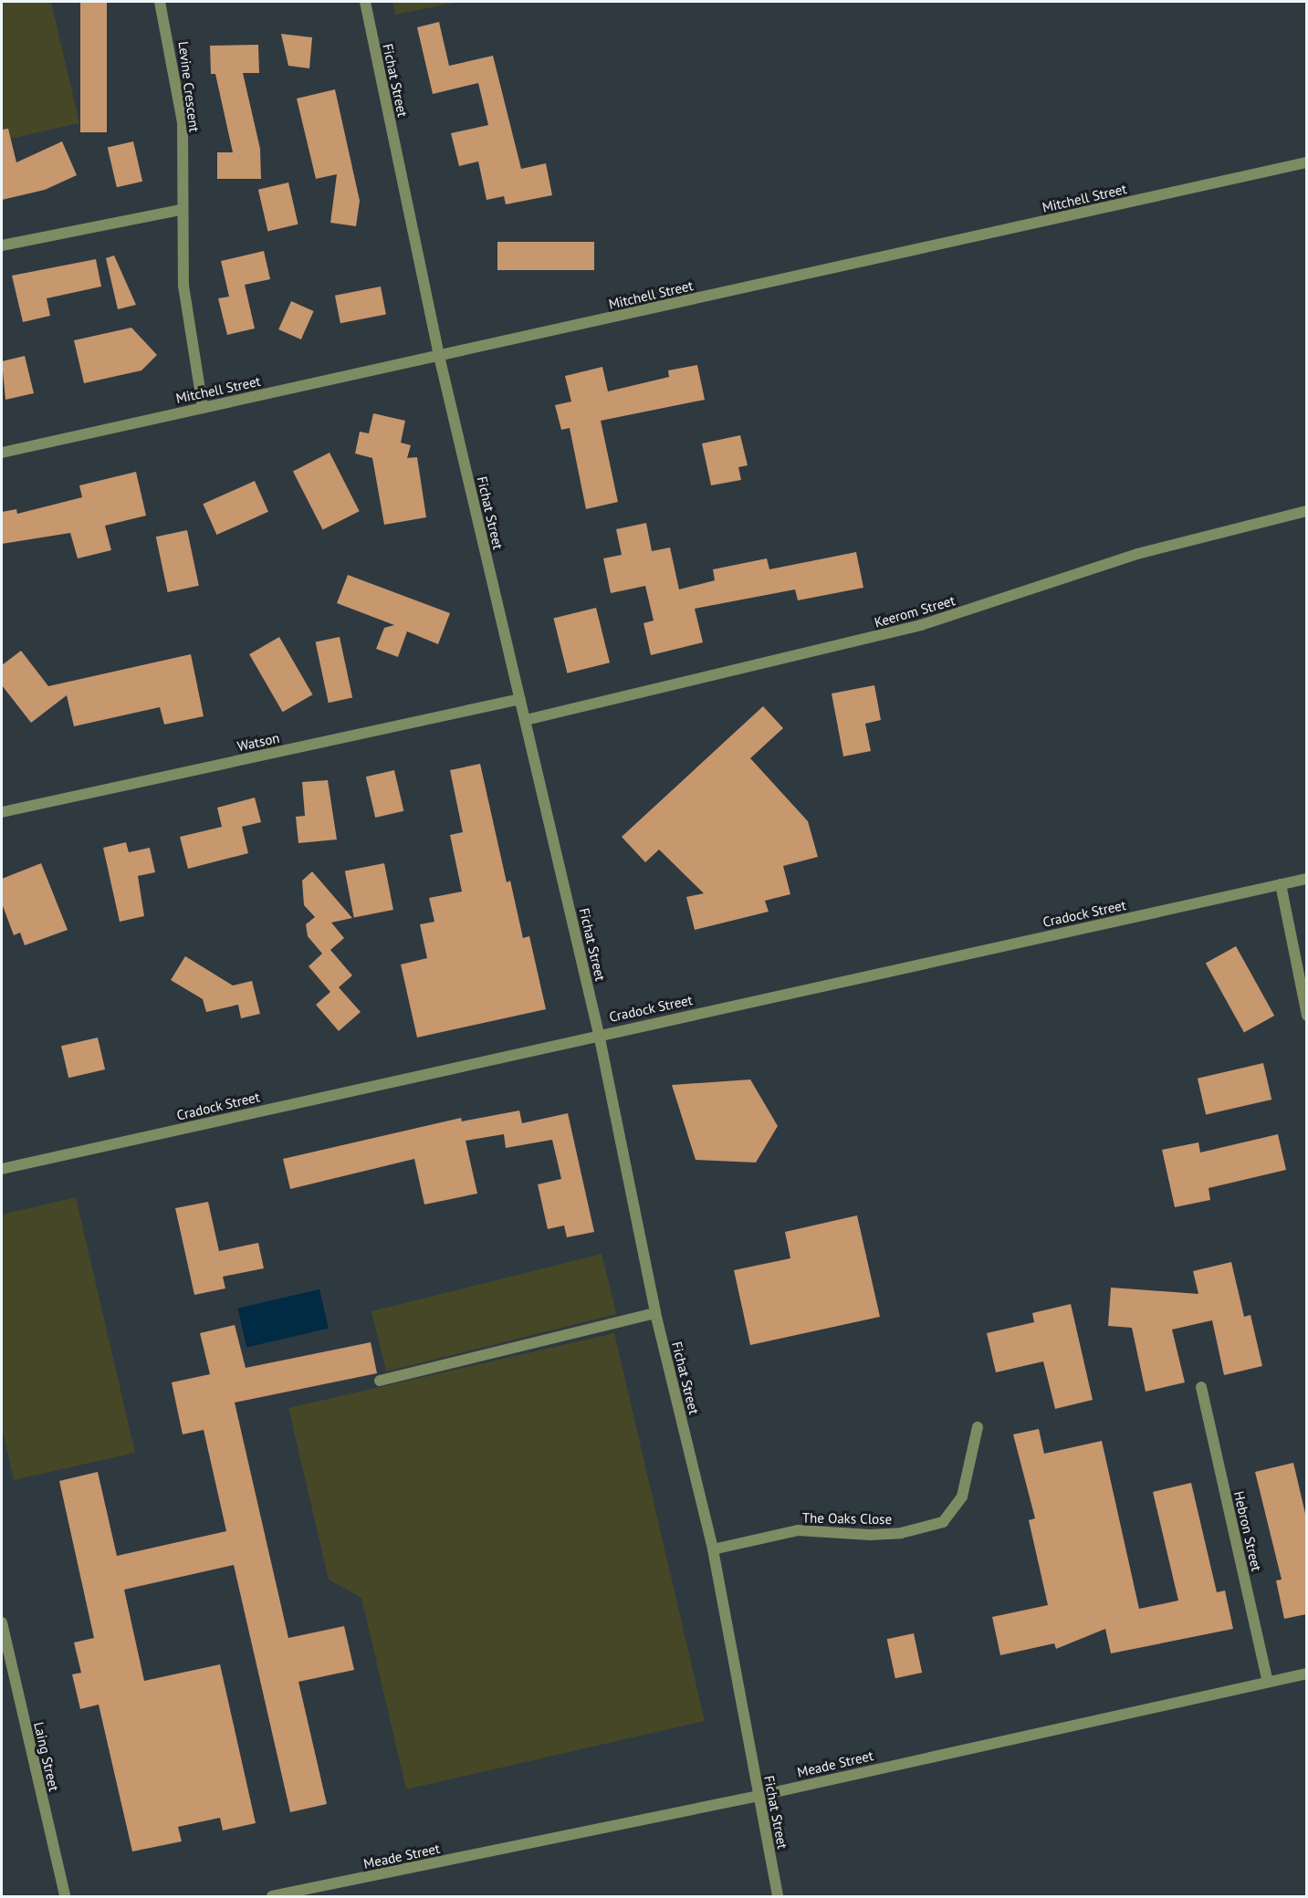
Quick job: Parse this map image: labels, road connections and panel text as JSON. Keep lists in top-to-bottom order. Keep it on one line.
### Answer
{"streets":{"street":["Fichat Street","Levine Crescent","Mitchell Street","Keerom Street","Watson","Cradock Street","The Oaks Close","Hebron Street","Laing Street","Meade Street"]},"crossings":[["Fichat Street","Mitchell Street"],["Fichat Street","Keerom Street"],["Fichat Street","Watson"],["Fichat Street","Cradock Street"],["Fichat Street","The Oaks Close"],["Fichat Street","Meade Street"],["Levine Crescent","Mitchell Street"],["Hebron Street","Meade Street"]]}
